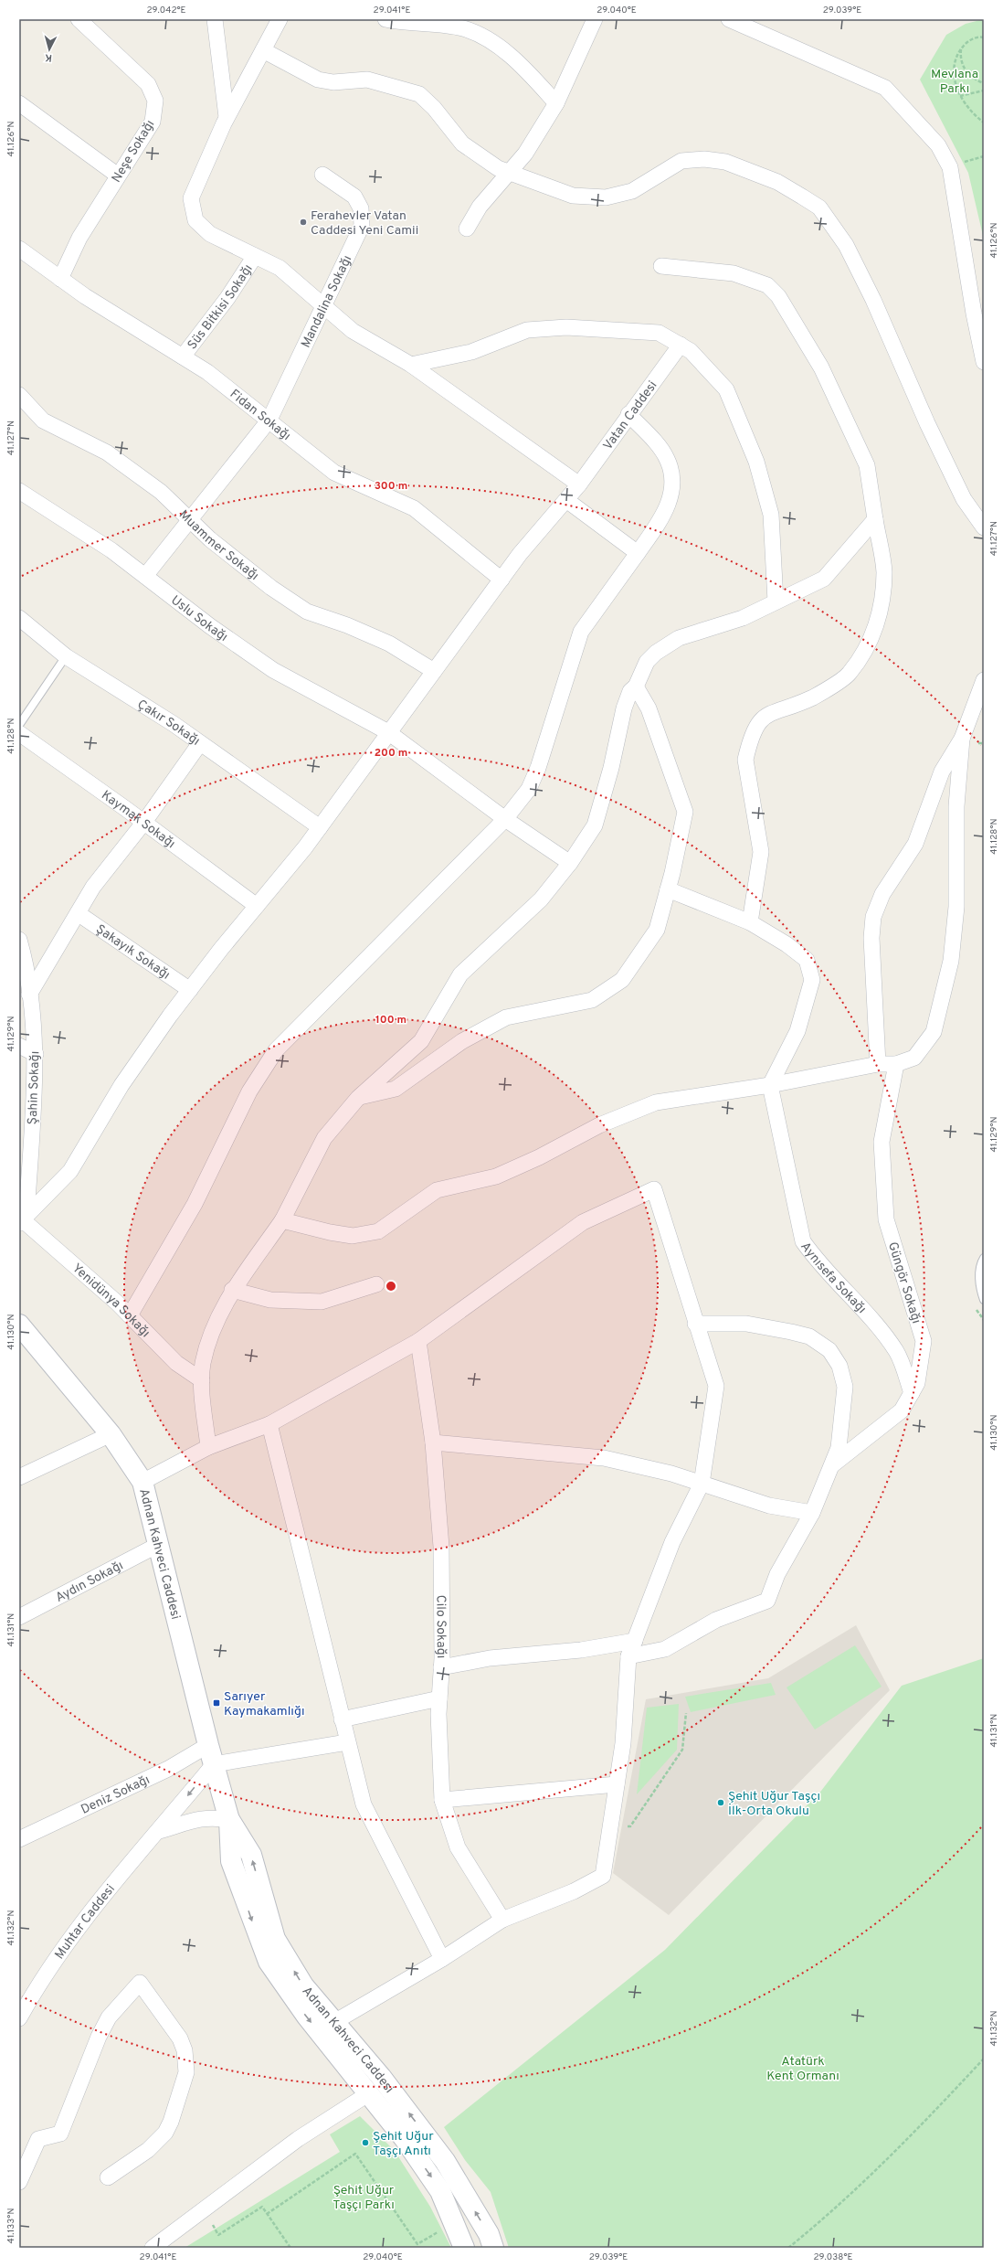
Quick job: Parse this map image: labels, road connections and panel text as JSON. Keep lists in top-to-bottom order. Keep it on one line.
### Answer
{"streets":{"main road":["Adnan Kahveci Caddesi"],"street":["Neşe Sokağı","Mandalina Sokağı","Süs Bitkisi Sokağı","Fidan Sokağı","Vatan Caddesi","Muammer Sokağı","Uslu Sokağı","Çakır Sokağı","Kaymak Sokağı","Şakayık Sokağı","Şahin Sokağı","Aynısefa Sokağı","Güngör Sokağı","Yenidünya Sokağı","Aydın Sokağı","Cilo Sokağı","Deniz Sokağı","Muhtar Caddesi"]},"crossings":[["Neşe Sokağı","Fidan Sokağı"],["Mandalina Sokağı","Fidan Sokağı"],["Mandalina Sokağı","Muammer Sokağı"],["Mandalina Sokağı","Uslu Sokağı"],["Süs Bitkisi Sokağı","Fidan Sokağı"],["Fidan Sokağı","Vatan Caddesi"],["Vatan Caddesi","Muammer Sokağı"],["Vatan Caddesi","Uslu Sokağı"],["Vatan Caddesi","Çakır Sokağı"],["Vatan Caddesi","Kaymak Sokağı"],["Vatan Caddesi","Şakayık Sokağı"],["Vatan Caddesi","Şahin Sokağı"],["Vatan Caddesi","Yenidünya Sokağı"],["Şahin Sokağı","Yenidünya Sokağı"],["Aynısefa Sokağı","Güngör Sokağı"],["Adnan Kahveci Caddesi","Aydın Sokağı"],["Adnan Kahveci Caddesi","Deniz Sokağı"],["Adnan Kahveci Caddesi","Muhtar Caddesi"]],"parks":["Mevlana Parkı","Atatürk Kent Ormanı","Şehit Uğur Taşçı Parkı"],"places":{"other":["Ferahevler Vatan Caddesi Yeni Camii","Şehit Uğur Taşçı İlk-Orta Okulu","Şehit Uğur Taşçı Anıtı"],"transit":["Sarıyer Kaymakamlığı"]},"north":"bottom","coordinates":["29.042°E","29.041°E","29.040°E","29.039°E","41.126°N","41.127°N","41.128°N","41.129°N","41.130°N","41.131°N","41.132°N","41.133°N","29.038°E"],"rings":["300 m","200 m","100 m"]}
